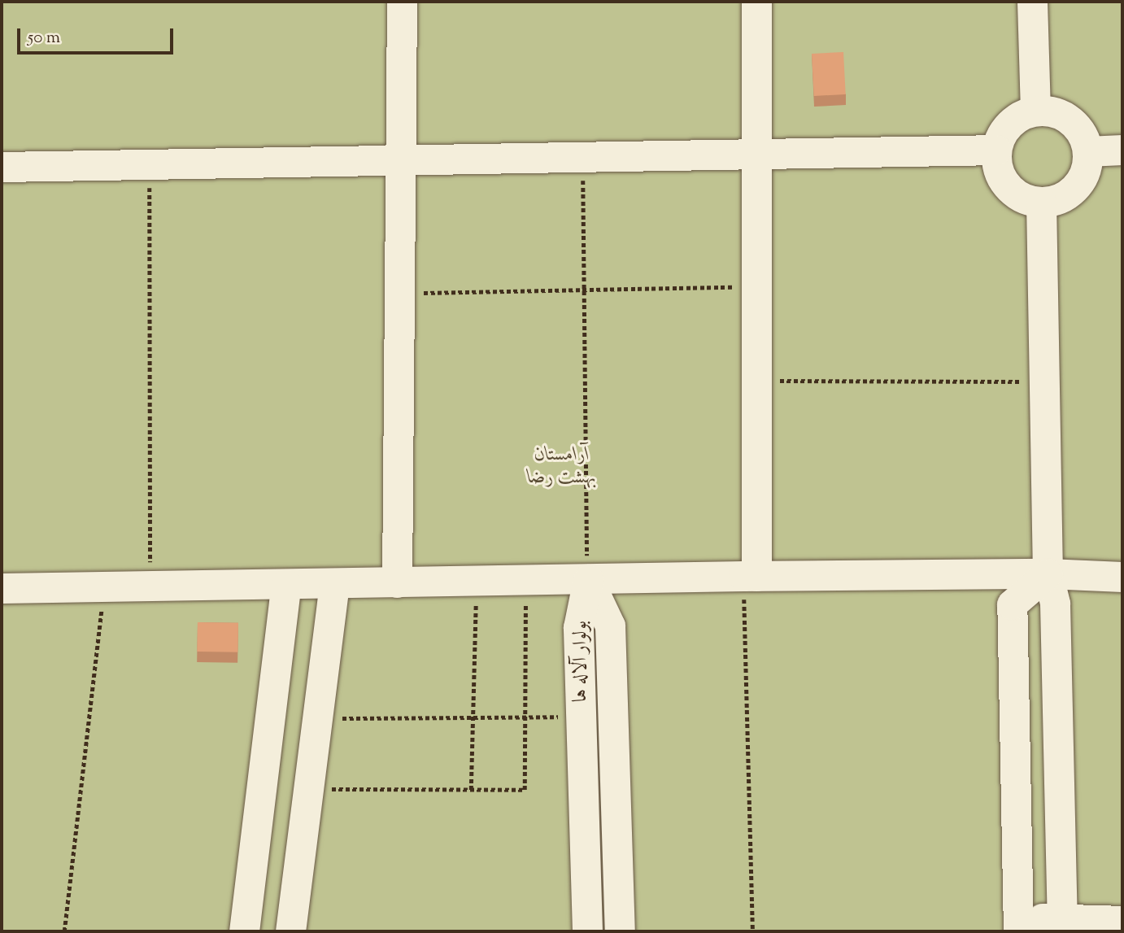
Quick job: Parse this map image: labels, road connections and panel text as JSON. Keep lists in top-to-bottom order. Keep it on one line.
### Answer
{"streets":{"lane":["بولوار آلاله ها"]},"parks":["آرامستان بهشت رضا"],"scale_bar":"50 m"}
